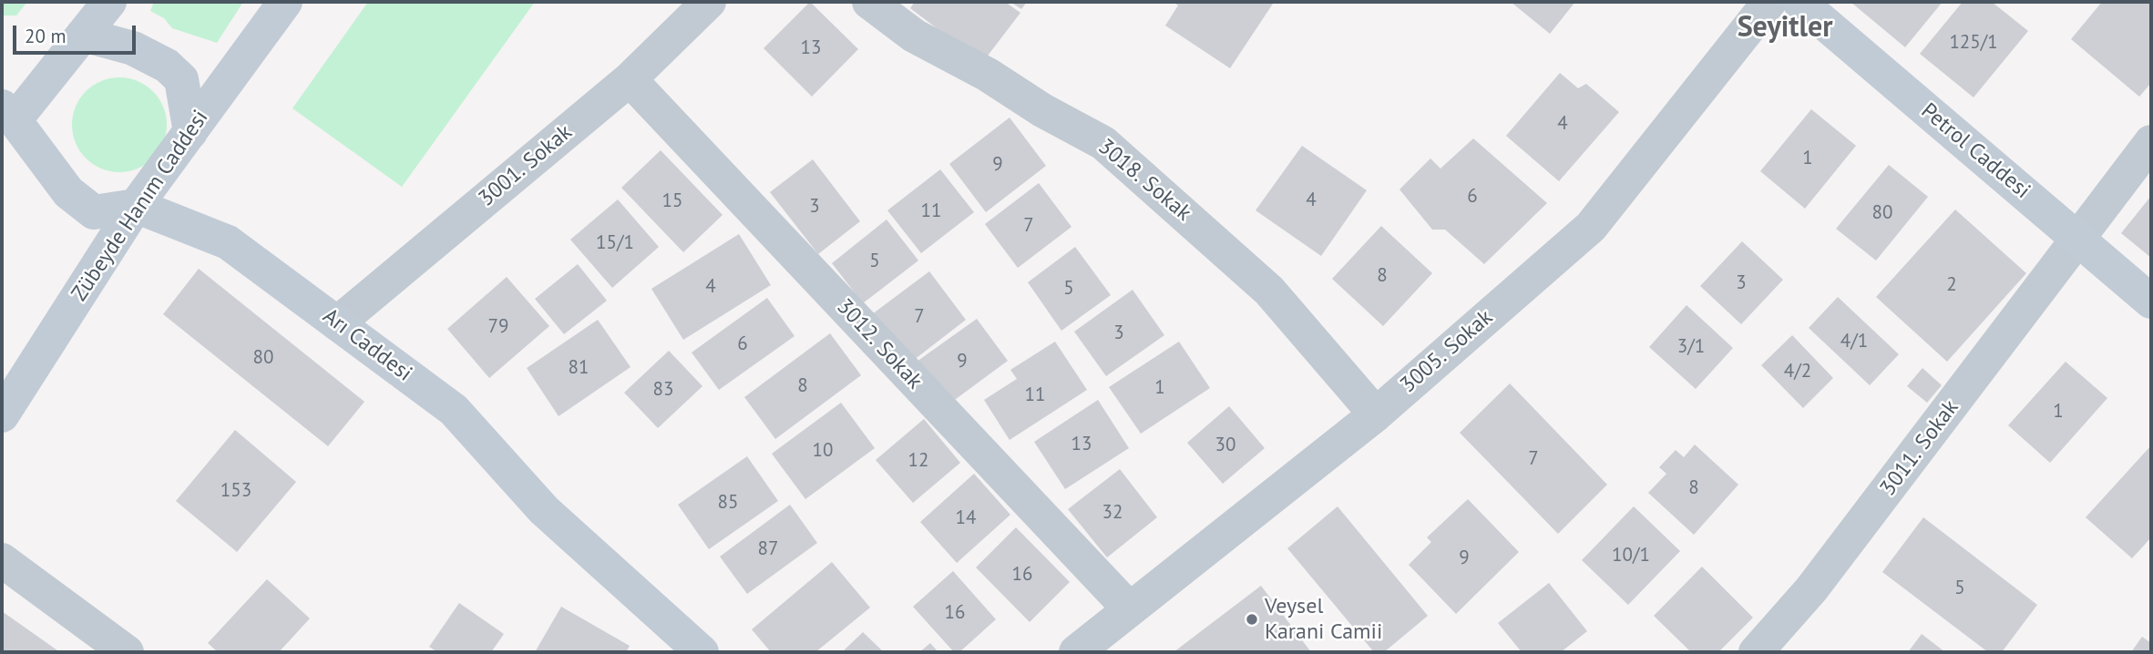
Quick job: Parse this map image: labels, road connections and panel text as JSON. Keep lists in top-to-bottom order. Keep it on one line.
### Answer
{"streets":{"street":["Petrol Caddesi","3001. Sokak","3018. Sokak","Zübeyde Hanım Caddesi","3012. Sokak","Arı Caddesi","3005. Sokak","3011. Sokak"]},"crossings":[["Petrol Caddesi","3011. Sokak"],["3001. Sokak","3012. Sokak"],["3001. Sokak","Arı Caddesi"],["3018. Sokak","3005. Sokak"],["Zübeyde Hanım Caddesi","Arı Caddesi"],["3012. Sokak","3005. Sokak"]],"districts":["Seyitler"],"places":["Veysel Karani Camii"],"house_numbers":["125/1","13","4","1","9","6","4","15","3","11","80","7","15/1","5","8","3","2","4","5","7","79","3","4/1","6","3/1","80","9","81","4/2","8","1","83","11","1","13","30","10","7","12","8","153","85","32","14","87","10/1","9","16","5","16"],"scale_bar":"20 m"}
